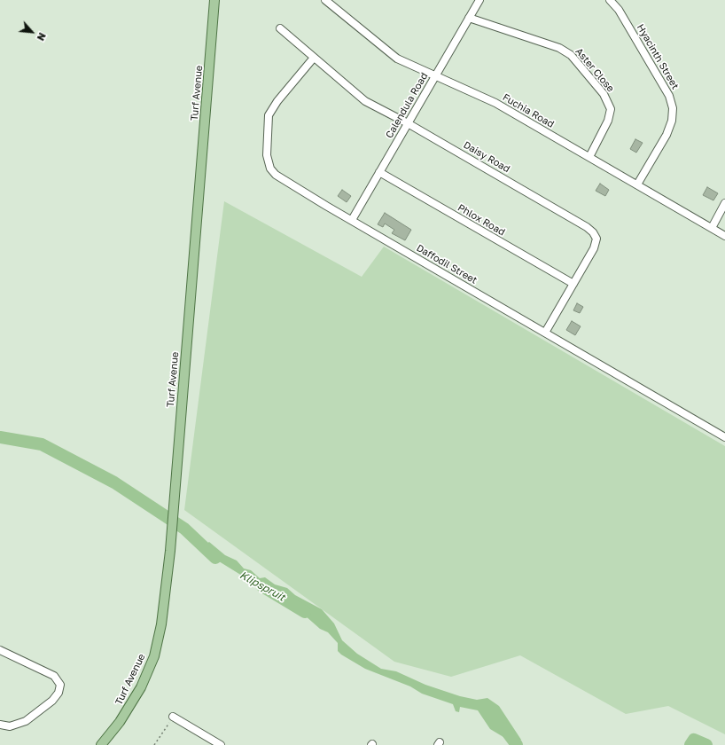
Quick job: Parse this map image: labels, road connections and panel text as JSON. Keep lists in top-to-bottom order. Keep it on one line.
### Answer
{"streets":{"main road":["Turf Avenue"],"street":["Hyacinth Street","Aster Close","Calendula Road","Fuchia Road","Daisy Road","Phlox Road","Daffodil Street"]},"crossings":[["Hyacinth Street","Fuchia Road"],["Aster Close","Calendula Road"],["Aster Close","Fuchia Road"],["Calendula Road","Fuchia Road"],["Calendula Road","Daisy Road"],["Calendula Road","Phlox Road"],["Calendula Road","Daffodil Street"],["Daisy Road","Phlox Road"],["Daisy Road","Daffodil Street"]],"water":["Klipspruit"],"north":"bottom right"}
